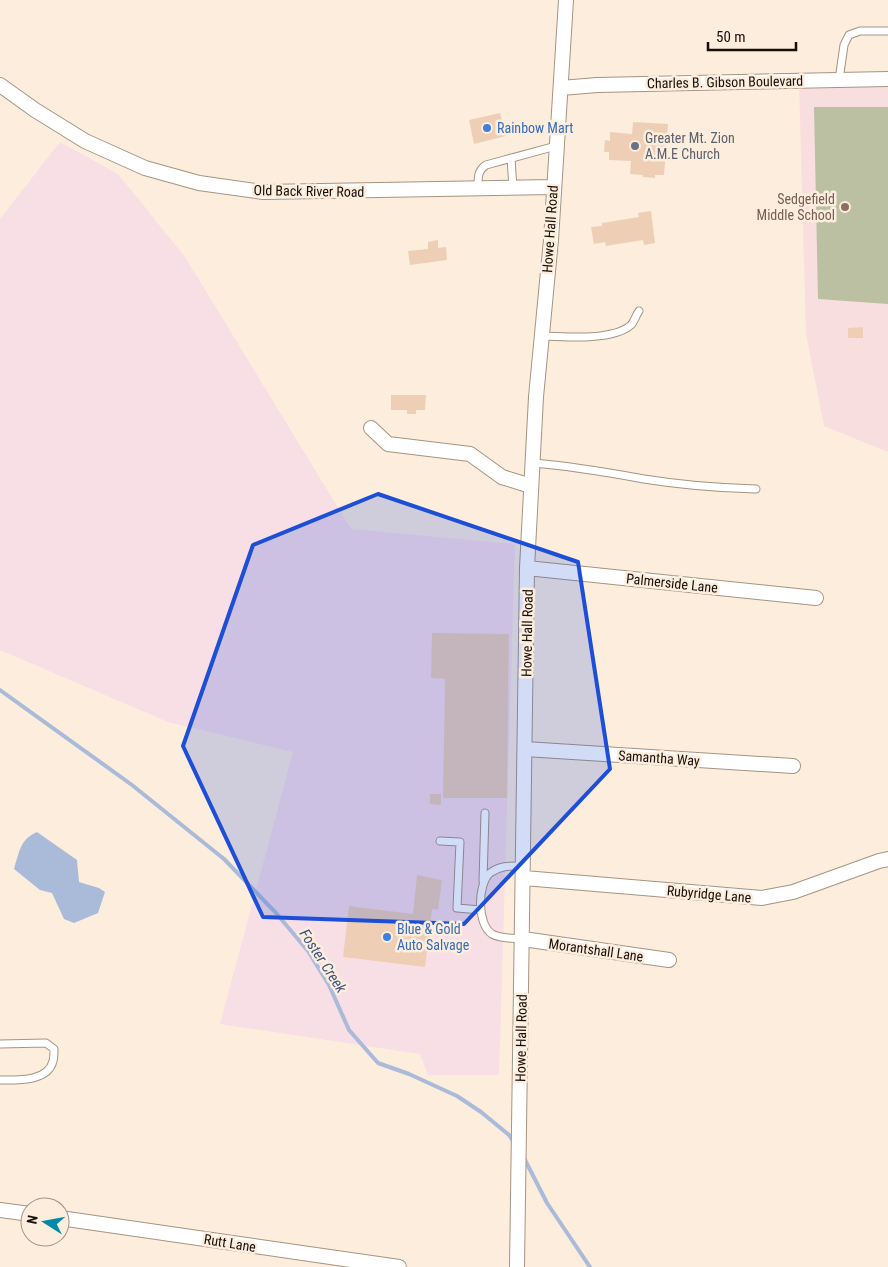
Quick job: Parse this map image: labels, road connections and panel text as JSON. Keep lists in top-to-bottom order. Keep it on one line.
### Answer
{"streets":{"street":["Charles B. Gibson Boulevard","Old Back River Road","Howe Hall Road","Palmerside Lane","Samantha Way","Rubyridge Lane","Morantshall Lane","Rutt Lane"]},"crossings":[["Charles B. Gibson Boulevard","Howe Hall Road"],["Old Back River Road","Howe Hall Road"],["Howe Hall Road","Palmerside Lane"],["Howe Hall Road","Samantha Way"],["Howe Hall Road","Rubyridge Lane"],["Howe Hall Road","Morantshall Lane"]],"water":["Foster Creek"],"places":["Rainbow Mart","Greater Mt. Zion A.M.E Church","Sedgefield Middle School","Blue & Gold Auto Salvage"],"scale_bar":"50 m","north":"left"}
